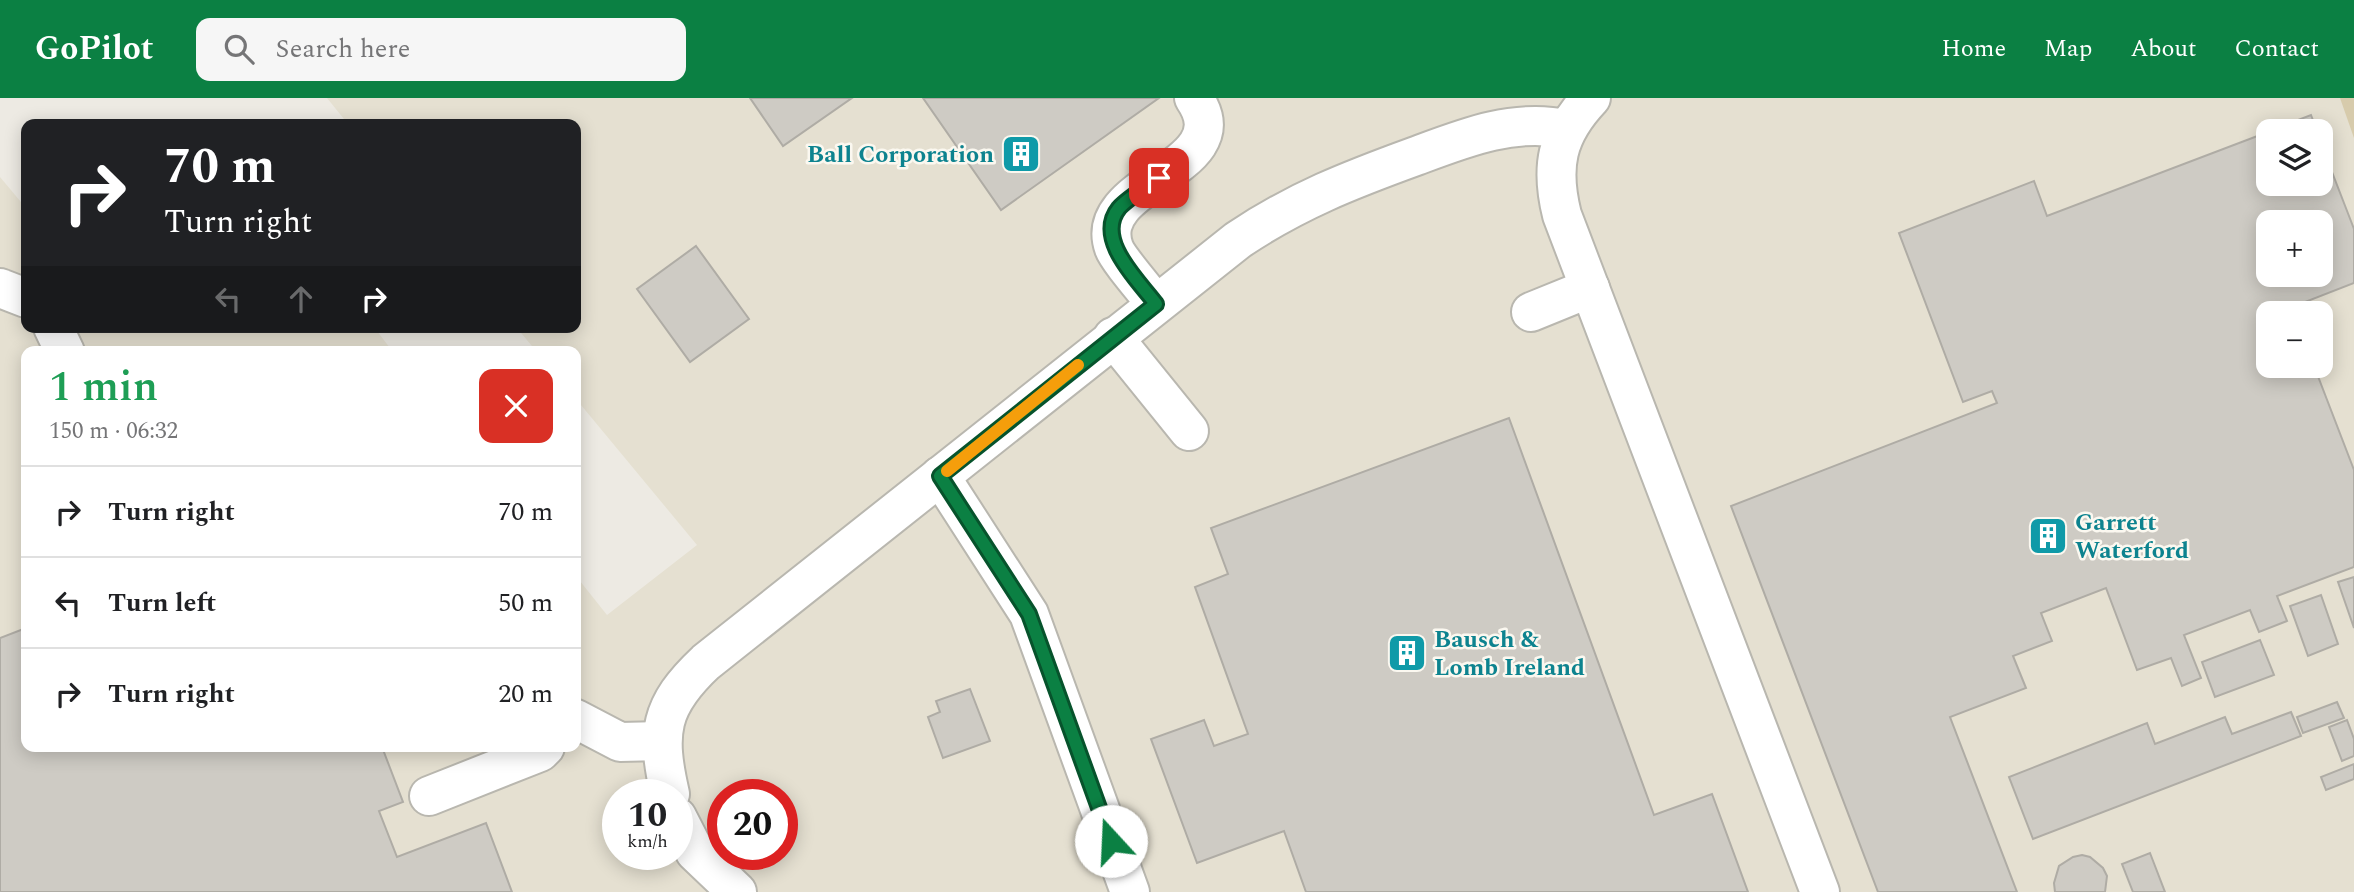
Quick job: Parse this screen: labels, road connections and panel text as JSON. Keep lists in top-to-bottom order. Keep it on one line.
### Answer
{"places":{"building":["Ball Corporation","Garrett Waterford","Bausch & Lomb Ireland"]},"page":{"header":"GoPilot","search":"Search here","nav":["Home","Map","About","Contact"],"map_buttons":["+","−"],"turn":["70 m","Turn right"],"heading":["1 min","150 m · 06:32"],"list":[{"name":"Turn right","value":"70 m"},{"name":"Turn left","value":"50 m"},{"name":"Turn right","value":"20 m"}],"speed":"10 km/h","limit":"20"}}
